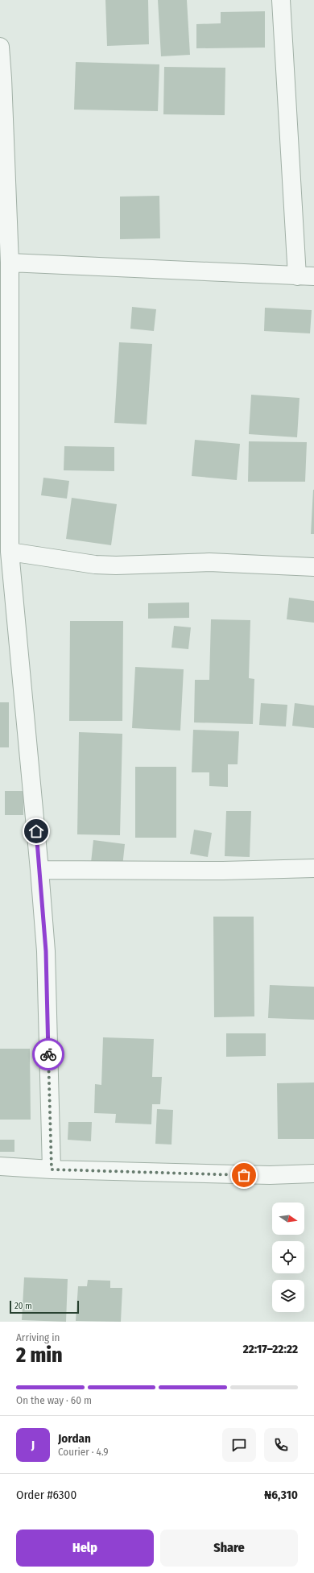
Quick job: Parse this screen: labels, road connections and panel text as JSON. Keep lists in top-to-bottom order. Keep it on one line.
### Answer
{"scale_bar":"20 m","north":"right","page":{"scale":"20 m","heading":["2 min","Arriving in","22:17–22:22"],"panel":["Jordan","Courier · 4.9","Order #6300","₦6,310"],"bar":"On the way · 60 m","round":"J","buttons":["Help","Share"]}}
